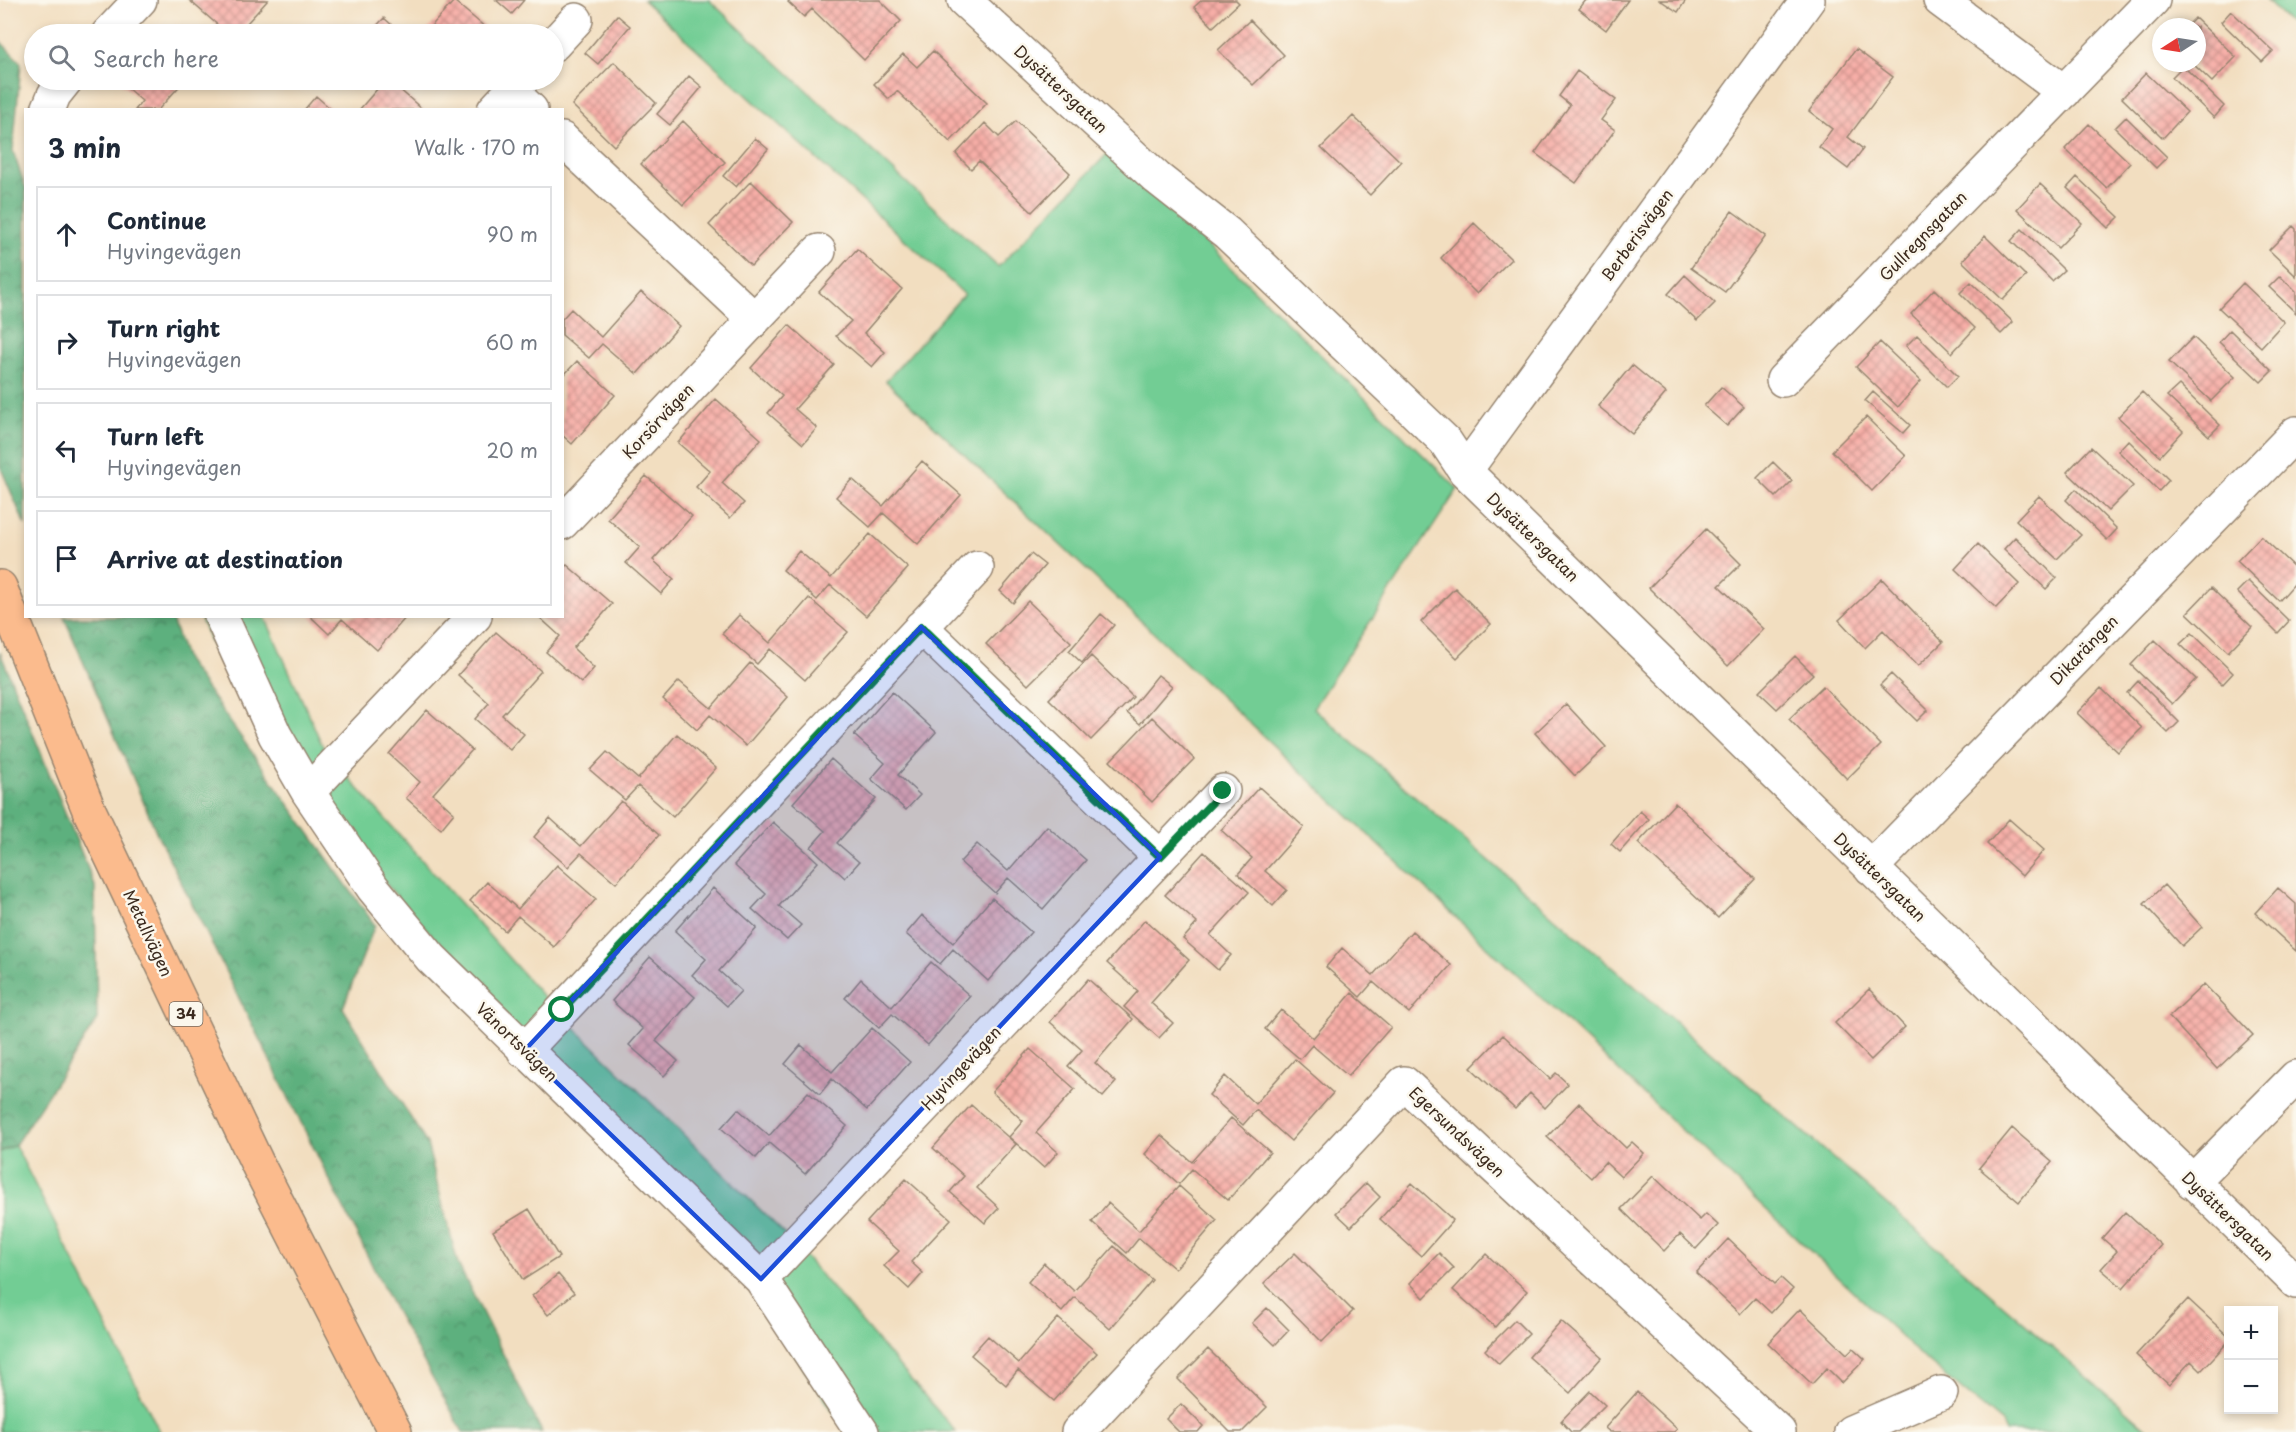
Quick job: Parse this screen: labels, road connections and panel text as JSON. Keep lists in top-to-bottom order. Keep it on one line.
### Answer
{"streets":{"main road":["Metallvägen","34"],"street":["Dysättersgatan","Berberisvägen","Gullregnsgatan","Korsörvägen","Dikarängen","Vänortsvägen","Hyvingevägen","Egersundsvägen"]},"crossings":[["Dysättersgatan","Berberisvägen"],["Dysättersgatan","Dikarängen"],["Vänortsvägen","Hyvingevägen"]],"north":"left","page":{"search":"Search here","heading":["3 min","Walk · 170 m"],"list":[["Continue","Hyvingevägen","90 m"],["Turn right","Hyvingevägen","60 m"],["Turn left","Hyvingevägen","20 m"],"Arrive at destination"],"map_buttons":["+","−"]}}
